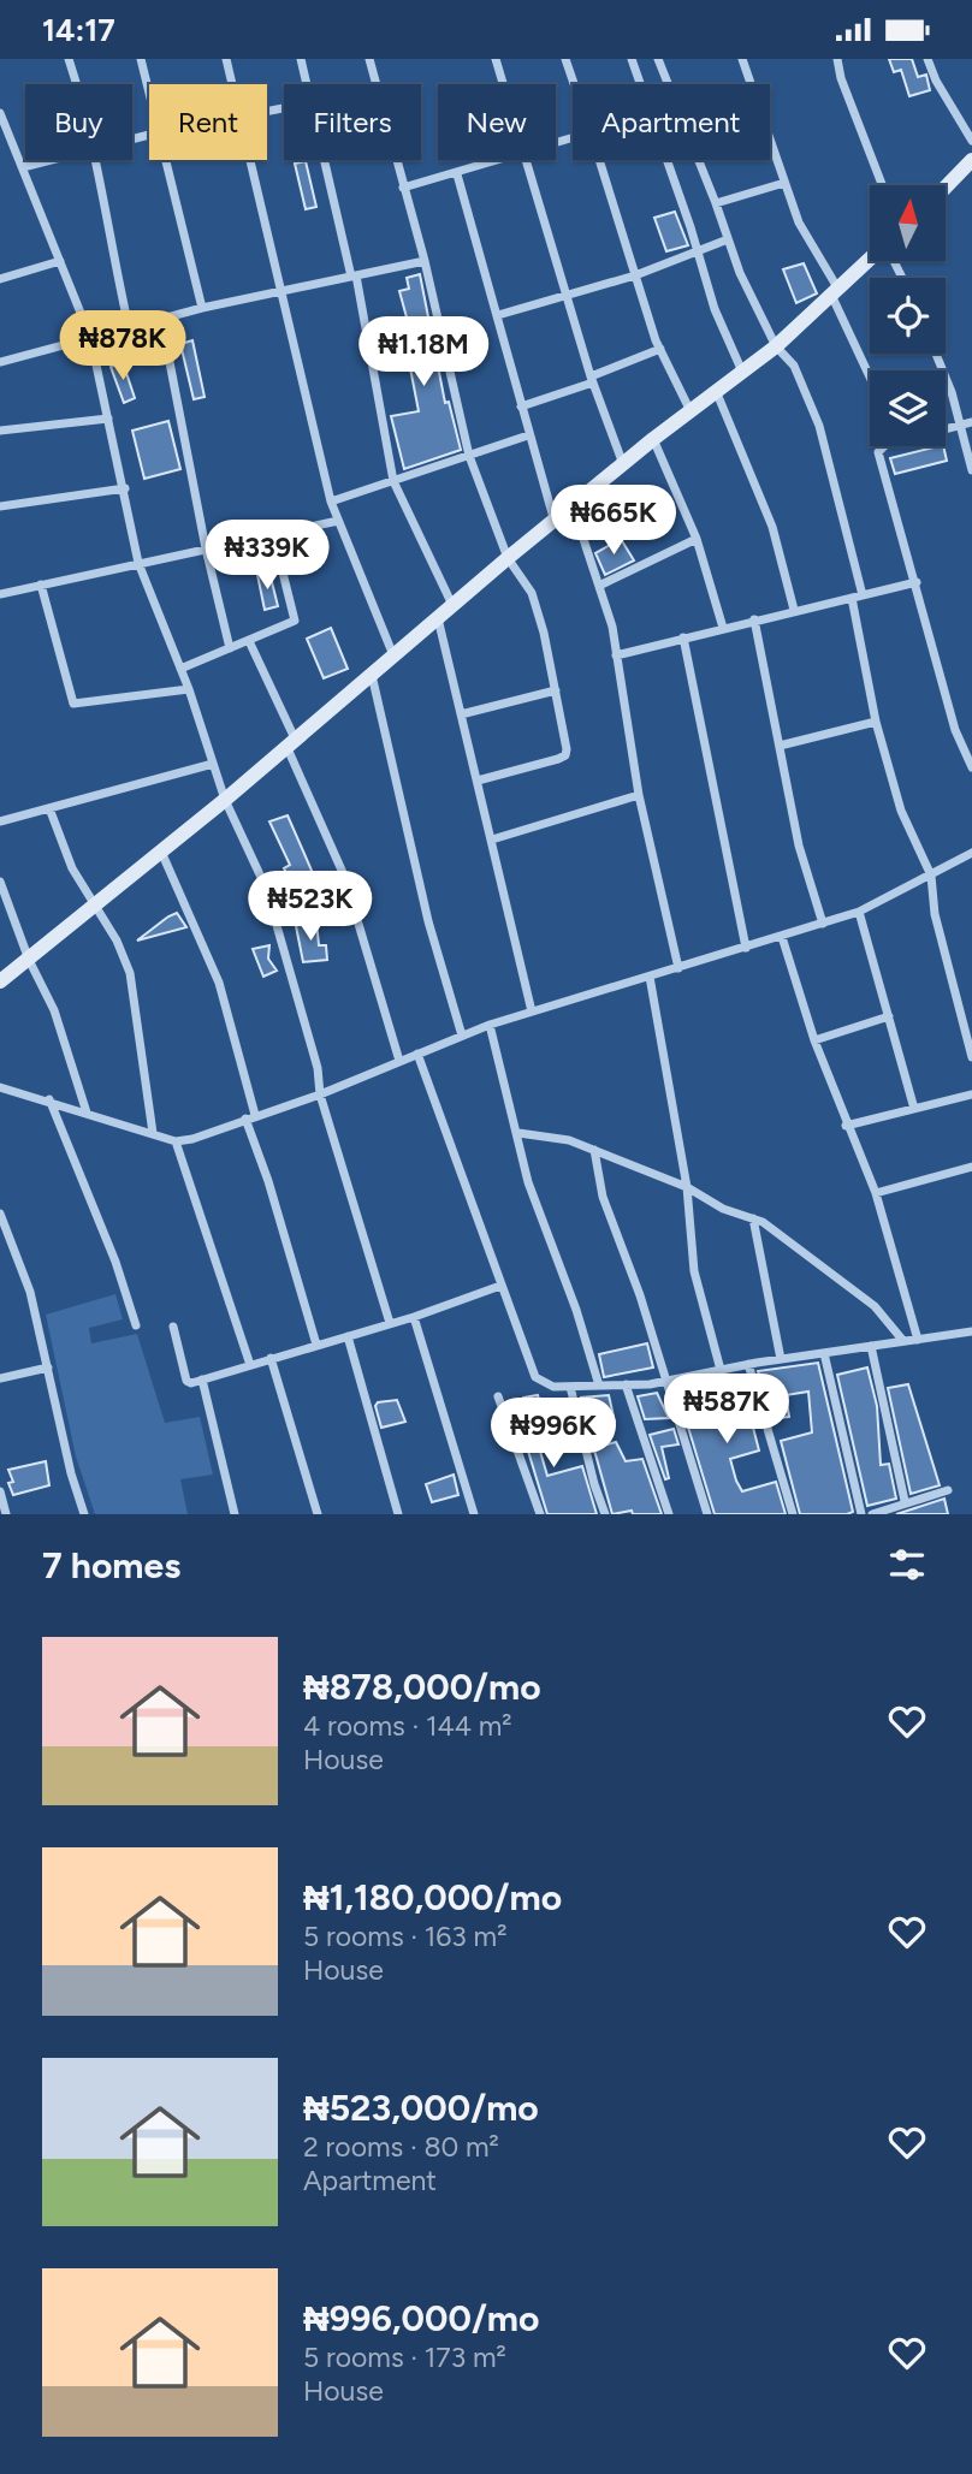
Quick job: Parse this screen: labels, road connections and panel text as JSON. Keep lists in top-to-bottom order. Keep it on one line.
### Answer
{"north":"top","page":{"status":"14:17","chip":["Buy","Rent","Filters","New","Apartment"],"price":["₦878K","₦1.18M","₦665K","₦339K","₦523K","₦587K","₦996K"],"heading":"7 homes","list":[{"name":"₦878,000/mo","note":"4 rooms · 144 m² · House"},{"name":"₦1,180,000/mo","note":"5 rooms · 163 m² · House"},{"name":"₦523,000/mo","note":"2 rooms · 80 m² · Apartment"},{"name":"₦996,000/mo","note":"5 rooms · 173 m² · House"}]}}
